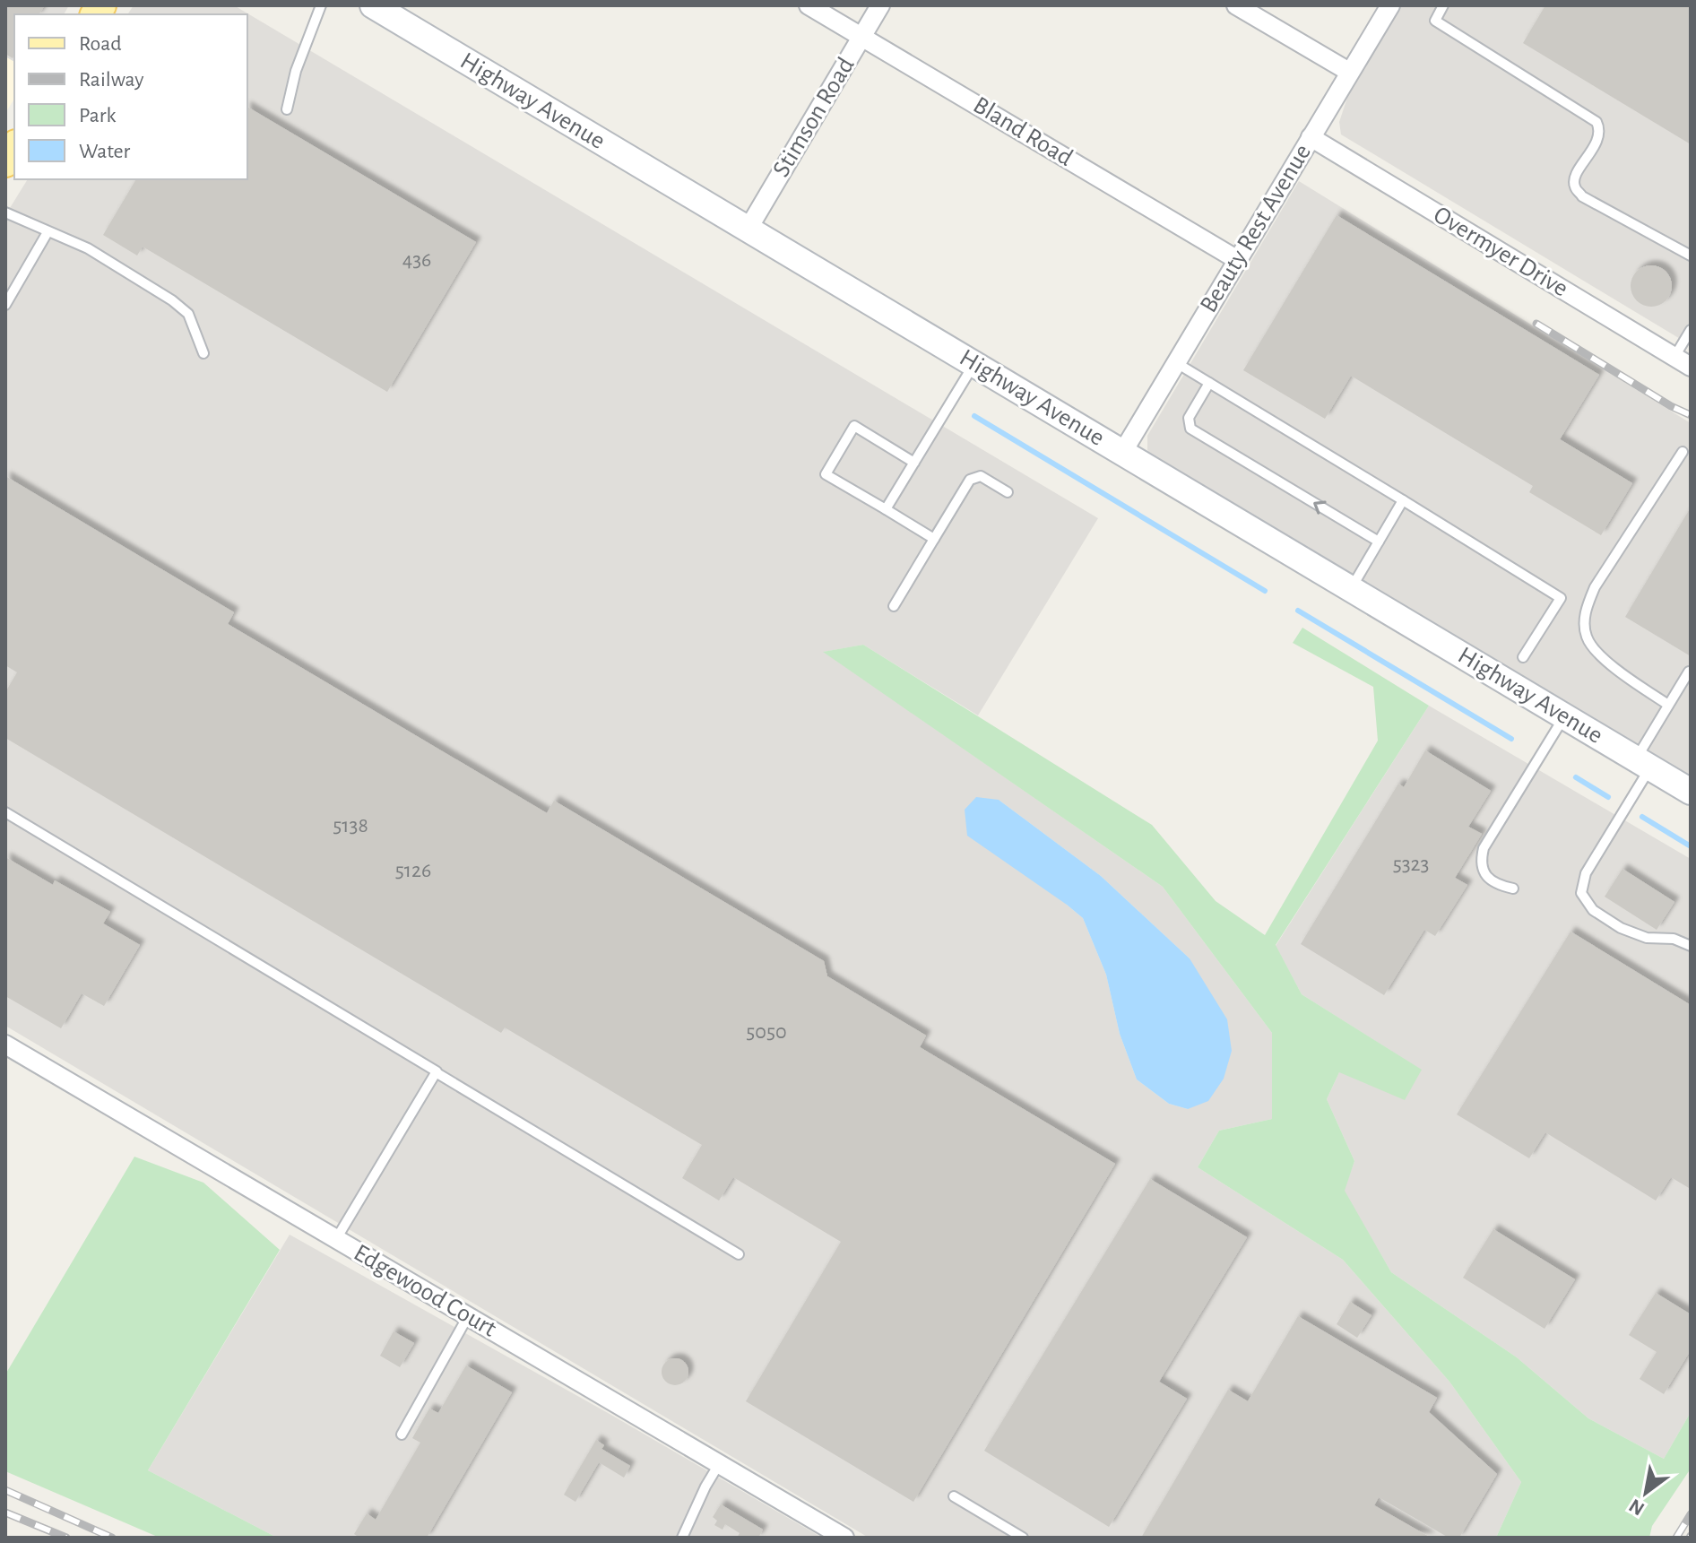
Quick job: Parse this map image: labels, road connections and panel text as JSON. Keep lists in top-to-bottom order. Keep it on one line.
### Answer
{"streets":{"street":["Highway Avenue","Stimson Road","Bland Road","Beauty Rest Avenue","Overmyer Drive","Edgewood Court"]},"crossings":[["Highway Avenue","Stimson Road"],["Highway Avenue","Beauty Rest Avenue"],["Stimson Road","Bland Road"],["Bland Road","Beauty Rest Avenue"],["Beauty Rest Avenue","Overmyer Drive"]],"house_numbers":["436","5138","5323","5126","5050"],"legend":["Road","Railway","Park","Water"],"north":"bottom left"}
